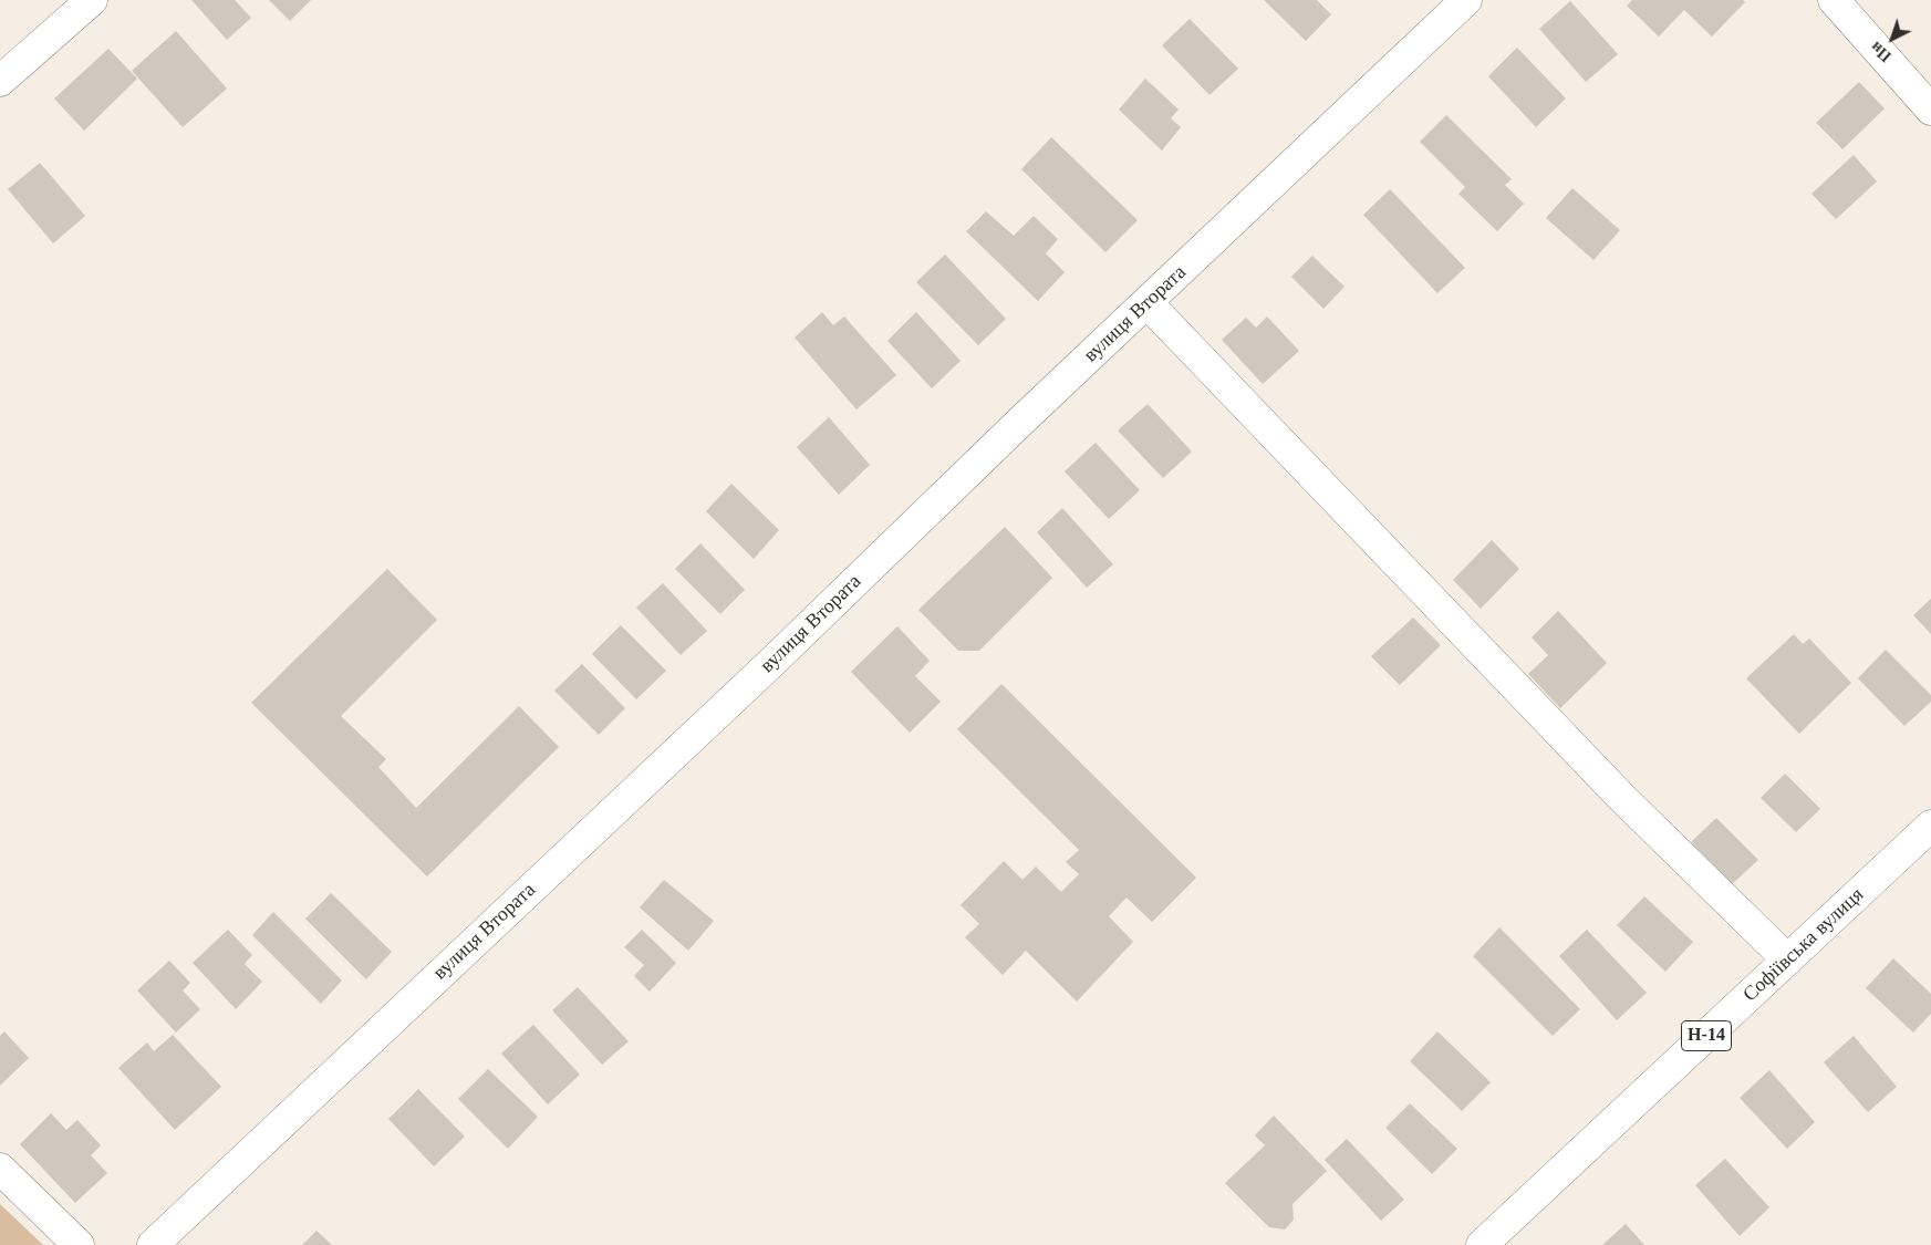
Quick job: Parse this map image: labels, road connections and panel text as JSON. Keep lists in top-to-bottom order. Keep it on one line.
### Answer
{"streets":{"street":["вулиця Втората","Софіївська вулиця","Н-14"]},"north":"bottom left"}
